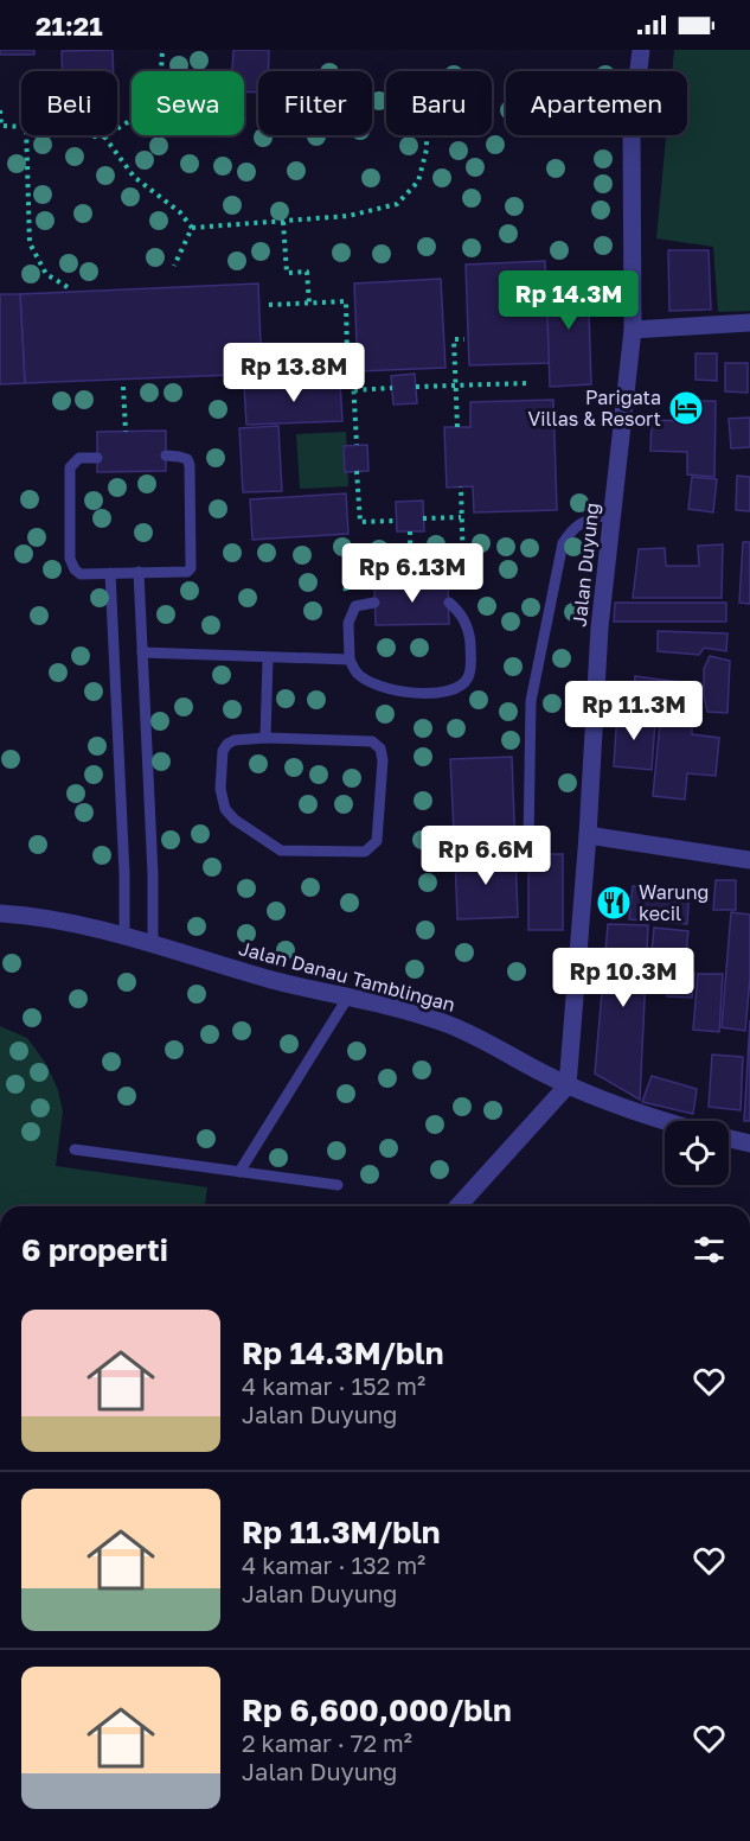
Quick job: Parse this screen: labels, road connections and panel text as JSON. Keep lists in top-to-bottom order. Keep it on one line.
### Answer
{"streets":{"street":["Jalan Duyung","Jalan Danau Tamblingan"]},"crossings":[["Jalan Duyung","Jalan Danau Tamblingan"]],"places":{"hotel":["Parigata Villas & Resort"],"restaurant":["Warung kecil"]},"page":{"status":"21:21","chip":["Beli","Sewa","Filter","Baru","Apartemen"],"price":["Rp 14.3M","Rp 13.8M","Rp 6.13M","Rp 11.3M","Rp 6.6M","Rp 10.3M"],"heading":"6 properti","list":[{"name":"Rp 14.3M/bln","note":"4 kamar · 152 m² · Jalan Duyung"},{"name":"Rp 11.3M/bln","note":"4 kamar · 132 m² · Jalan Duyung"},{"name":"Rp 6,600,000/bln","note":"2 kamar · 72 m² · Jalan Duyung"}]}}
